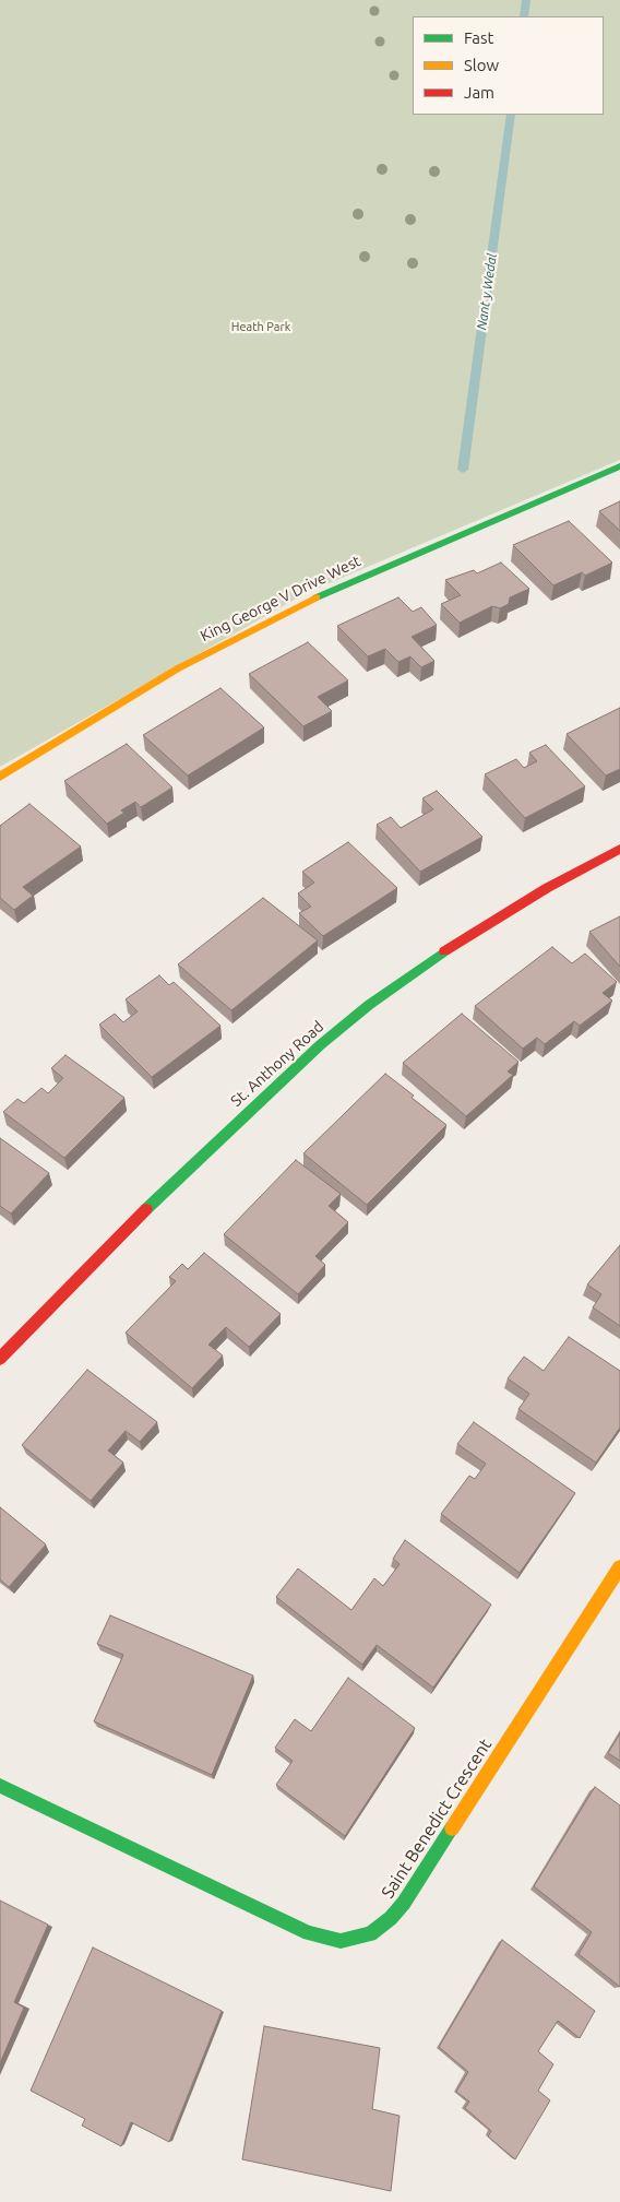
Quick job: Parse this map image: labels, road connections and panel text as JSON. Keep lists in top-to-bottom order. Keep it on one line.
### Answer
{"streets":{"street":["King George V Drive West","St. Anthony Road","Saint Benedict Crescent"]},"water":["Nant y Wedal"],"parks":["Heath Park"],"legend":["Fast","Slow","Jam"]}
